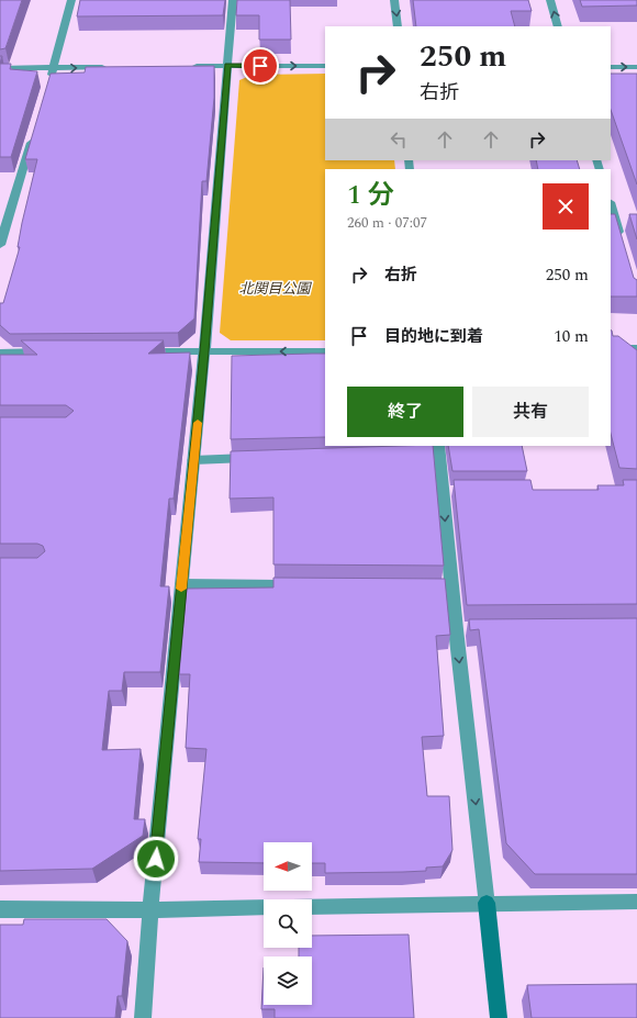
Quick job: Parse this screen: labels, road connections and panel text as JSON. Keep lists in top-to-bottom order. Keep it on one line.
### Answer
{"parks":["北関目公園"],"north":"left","page":{"turn":["250 m","右折"],"heading":["1 分","260 m · 07:07"],"list":[{"name":"右折","value":"250 m"},{"name":"目的地に到着","value":"10 m"}],"buttons":["終了","共有"]}}
